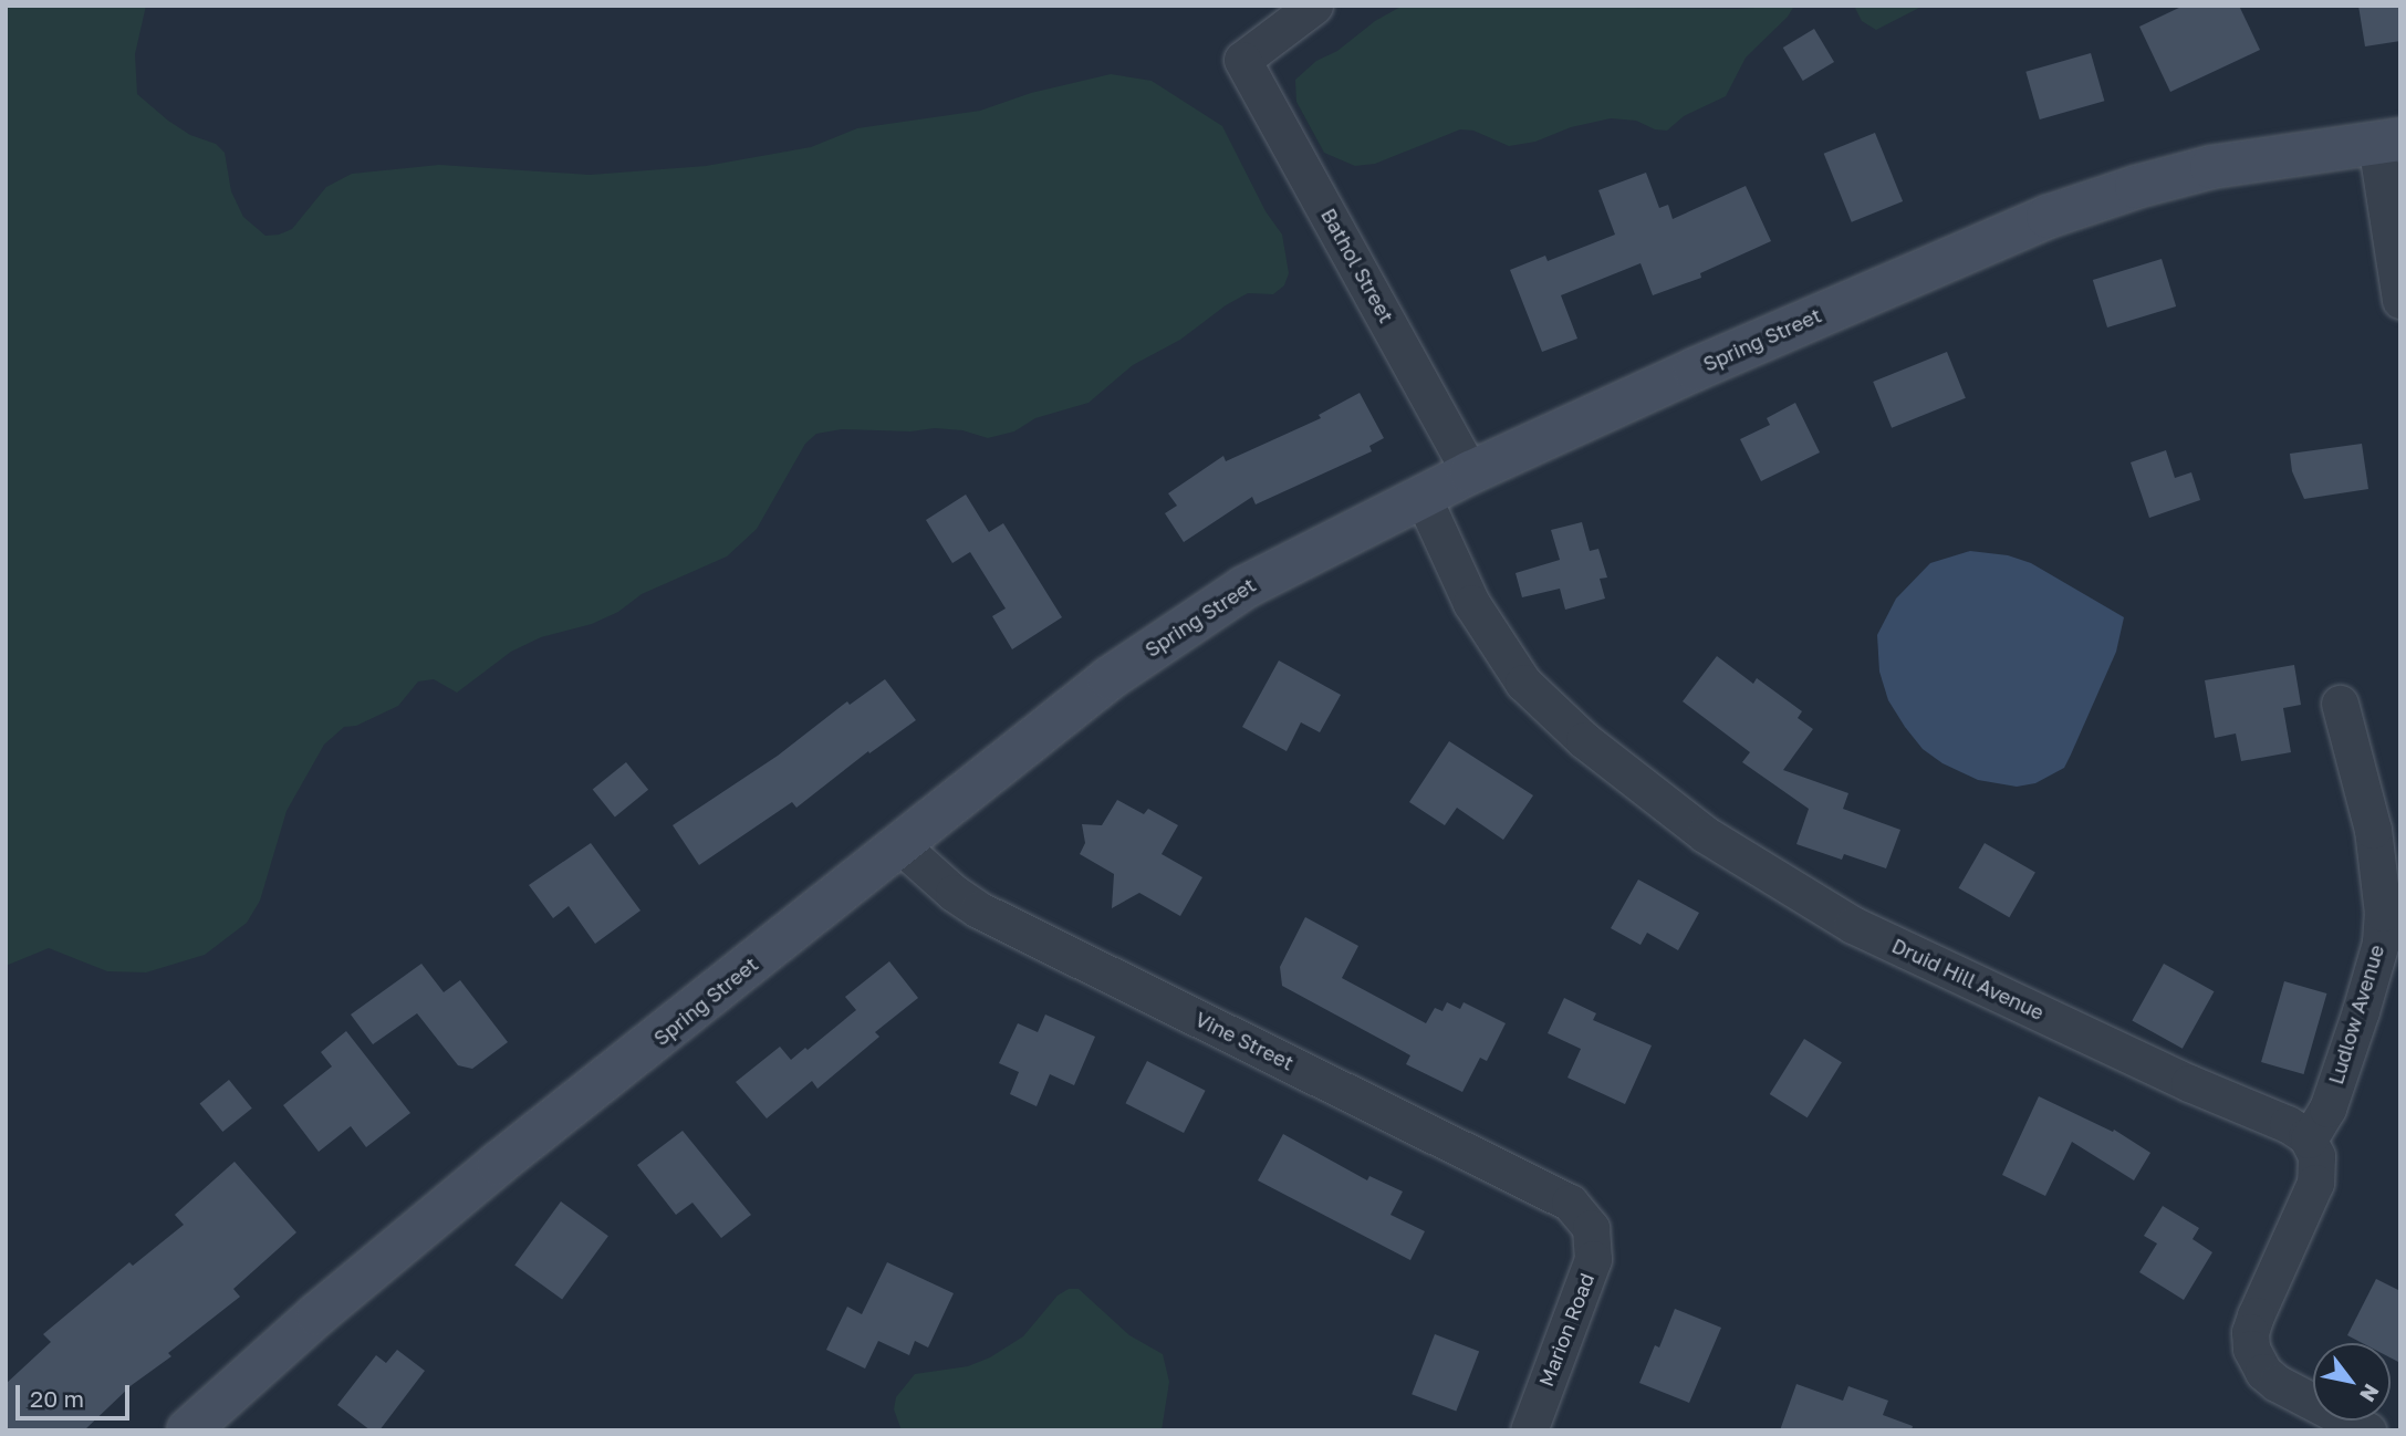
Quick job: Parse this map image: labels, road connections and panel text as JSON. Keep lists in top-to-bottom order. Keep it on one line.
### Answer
{"streets":{"street":["Bathol Street","Spring Street","Druid Hill Avenue","Ludlow Avenue","Vine Street","Marion Road"]},"crossings":[["Bathol Street","Spring Street"],["Spring Street","Druid Hill Avenue"],["Spring Street","Vine Street"],["Druid Hill Avenue","Ludlow Avenue"],["Vine Street","Marion Road"]],"scale_bar":"20 m","north":"bottom right"}
